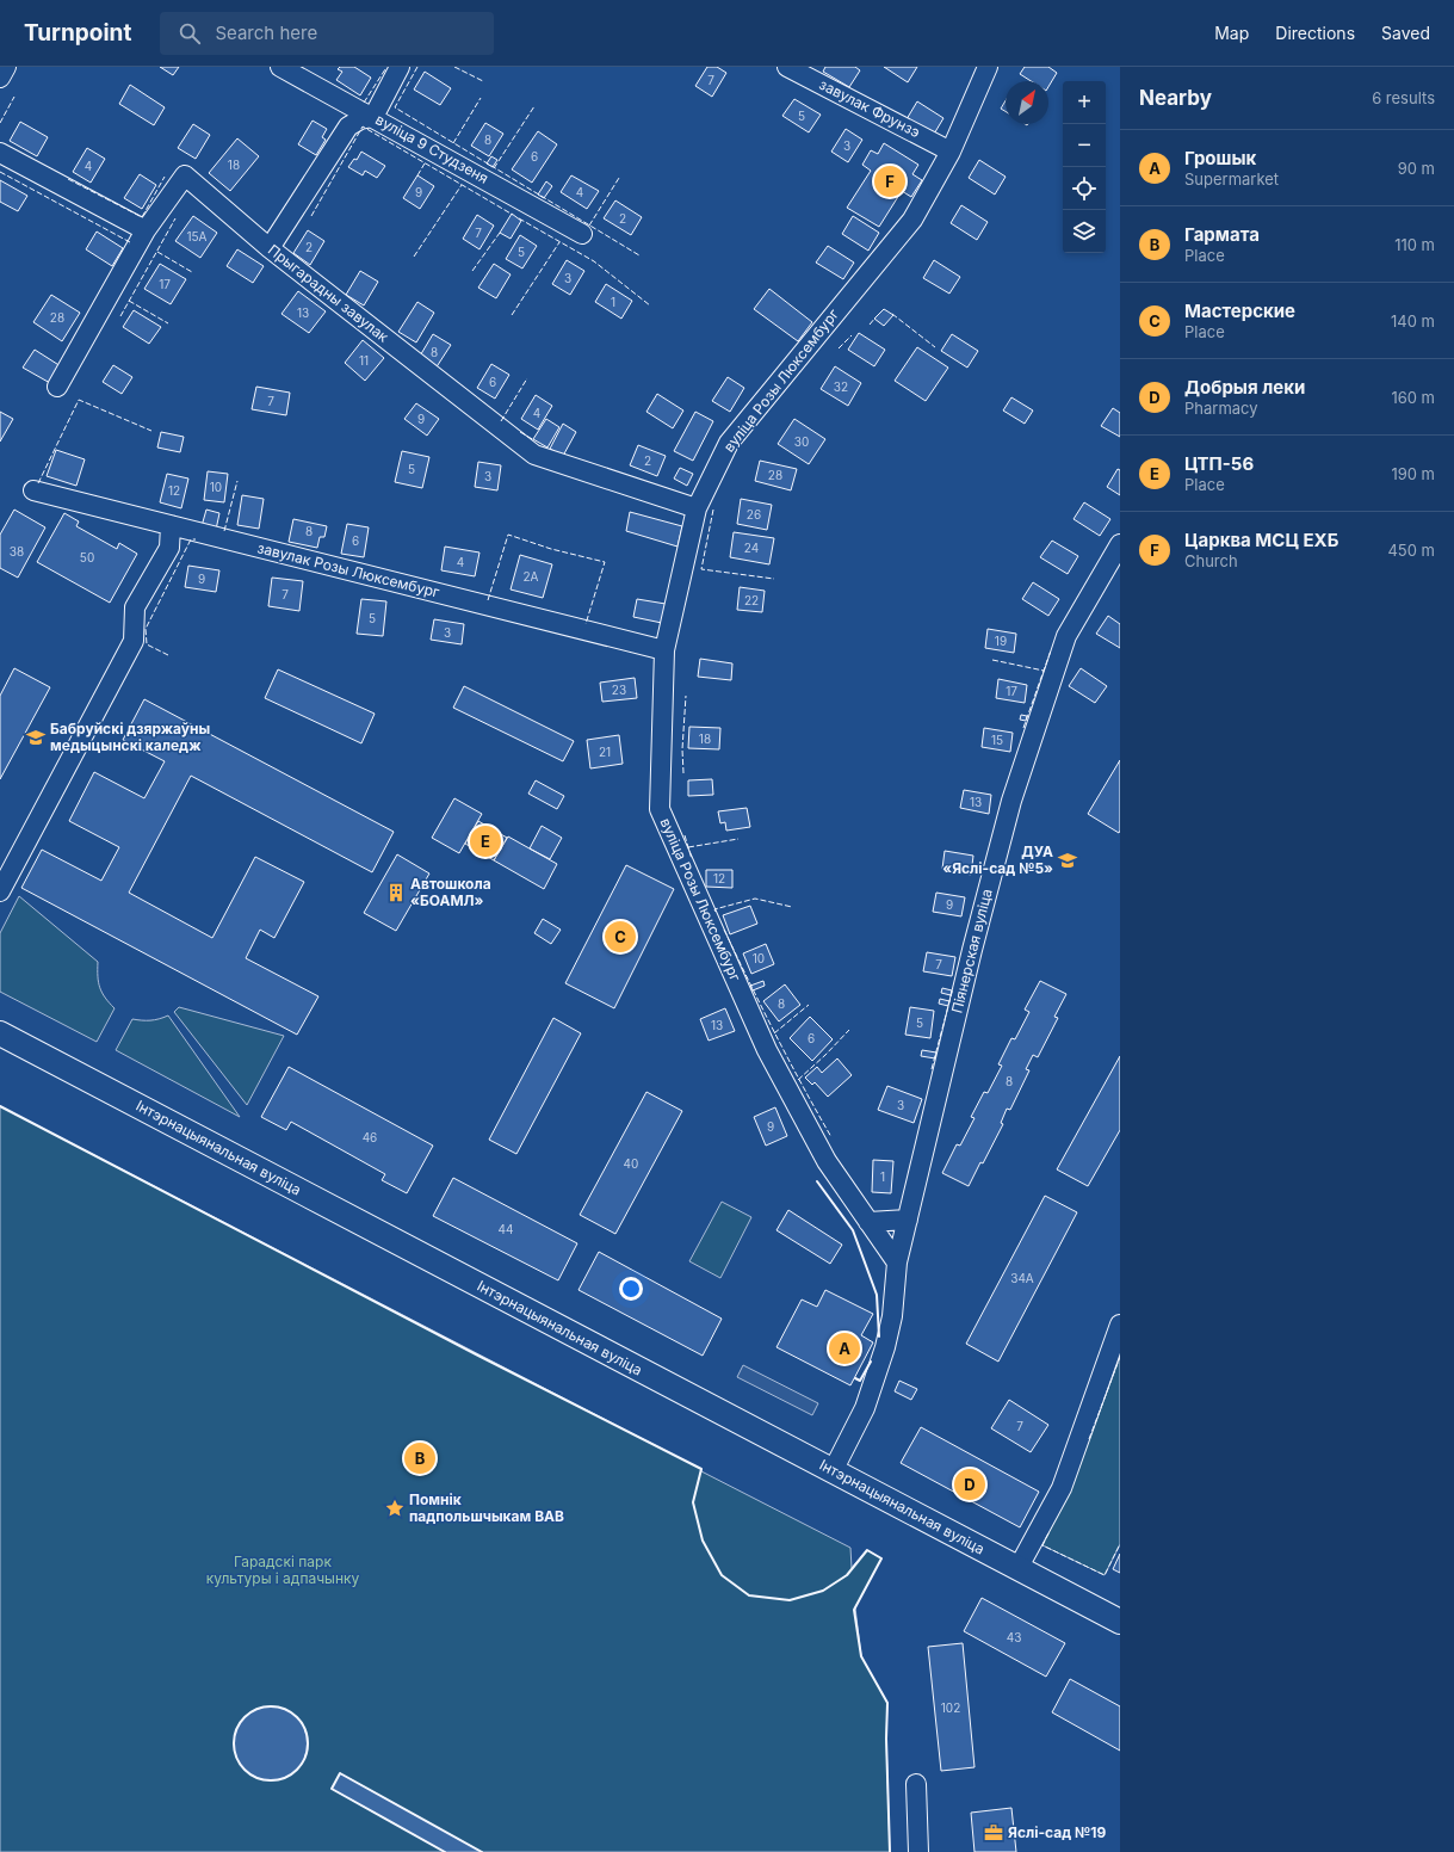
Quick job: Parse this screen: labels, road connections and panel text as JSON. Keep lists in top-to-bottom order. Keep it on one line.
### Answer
{"streets":{"main road":["Інтэрнацыянальная вуліца"],"street":["завулак Фрунзэ","вуліца 9 Студзеня","Прыгарадны завулак","вуліца Розы Люксембург","завулак Розы Люксембург","Піянерская вуліца"]},"crossings":[["завулак Фрунзэ","вуліца Розы Люксембург"],["Прыгарадны завулак","вуліца Розы Люксембург"],["вуліца Розы Люксембург","завулак Розы Люксембург"],["вуліца Розы Люксембург","Піянерская вуліца"],["Піянерская вуліца","Інтэрнацыянальная вуліца"]],"parks":["Гарадскі парк культуры і адпачынку"],"places":{"school or university":["Бабруйскі дзяржаўны медыцынскі каледж","ДУА «Яслі-сад №5»"],"building":["Автошкола «БОАМЛ»"],"place":["Помнік падпольшчыкам ВАВ"],"office":["Яслі-сад №19"]},"house_numbers":["7","5","8","3","6","18","4","9","4","2","7","15А","2","5","3","17","1","13","28","8","11","6","32","7","4","9","30","2","5","28","3","10","12","26","8","6","24","38","50","4","2А","9","7","22","5","3","19","23","17","18","15","21","13","12","9","10","7","8","5","13","6","8","3","9","46","40","1","44","34А","7","43","102"],"north":"top right","page":{"header":"Turnpoint","search":"Search here","nav":["Map","Directions","Saved"],"heading":["Nearby","6 results"],"map_buttons":["+","−"],"list":[{"mark":"A","name":"Грошык","note":"Supermarket","value":"90 m"},{"mark":"B","name":"Гармата","note":"Place","value":"110 m"},{"mark":"C","name":"Мастерские","note":"Place","value":"140 m"},{"mark":"D","name":"Добрыя леки","note":"Pharmacy","value":"160 m"},{"mark":"E","name":"ЦТП-56","note":"Place","value":"190 m"},{"mark":"F","name":"Царква МСЦ ЕХБ","note":"Church","value":"450 m"}],"pins":["F","E","C","A","B","D"]}}
